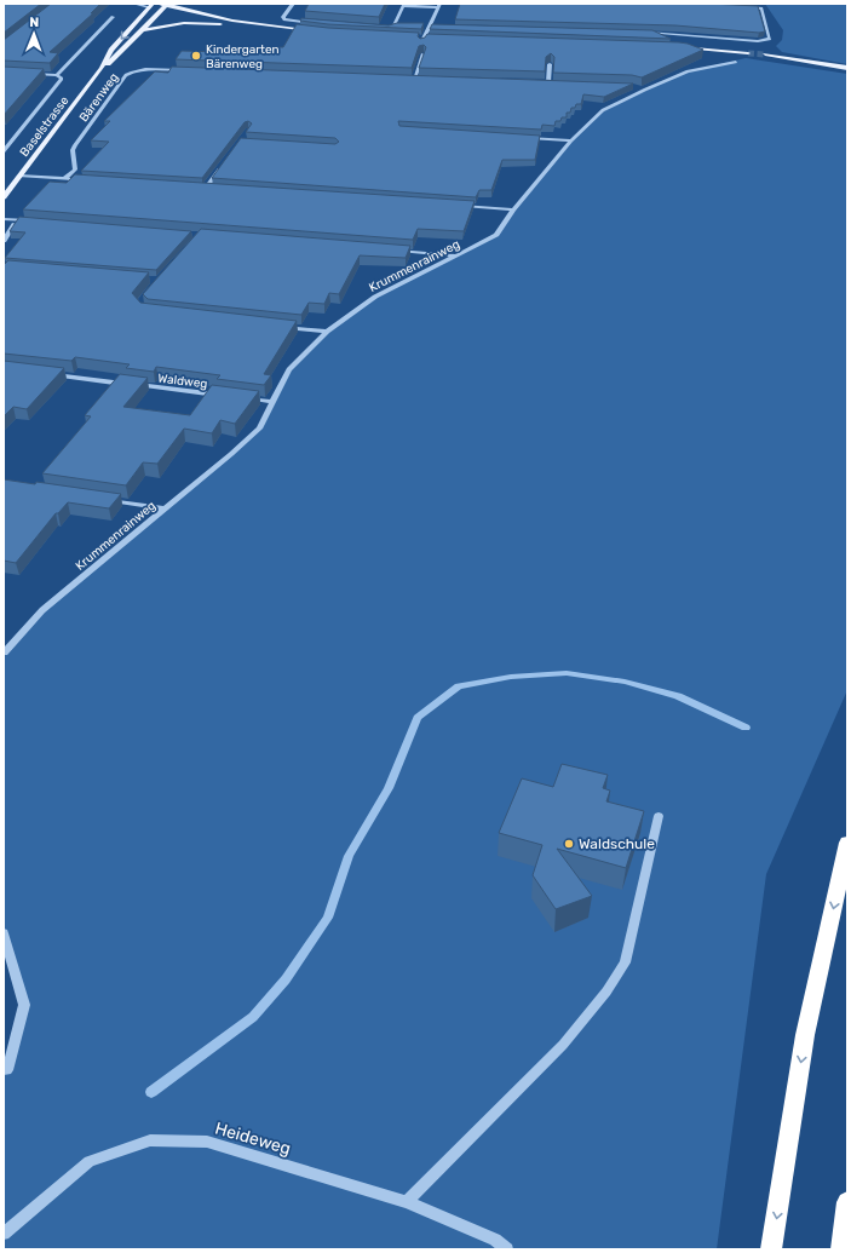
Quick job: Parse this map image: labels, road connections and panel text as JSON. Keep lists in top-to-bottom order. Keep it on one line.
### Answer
{"streets":{"main road":["Baselstrasse"],"street":["Bärenweg","Krummenrainweg","Waldweg","Heideweg"]},"places":["Kindergarten Bärenweg","Waldschule"],"north":"top"}
